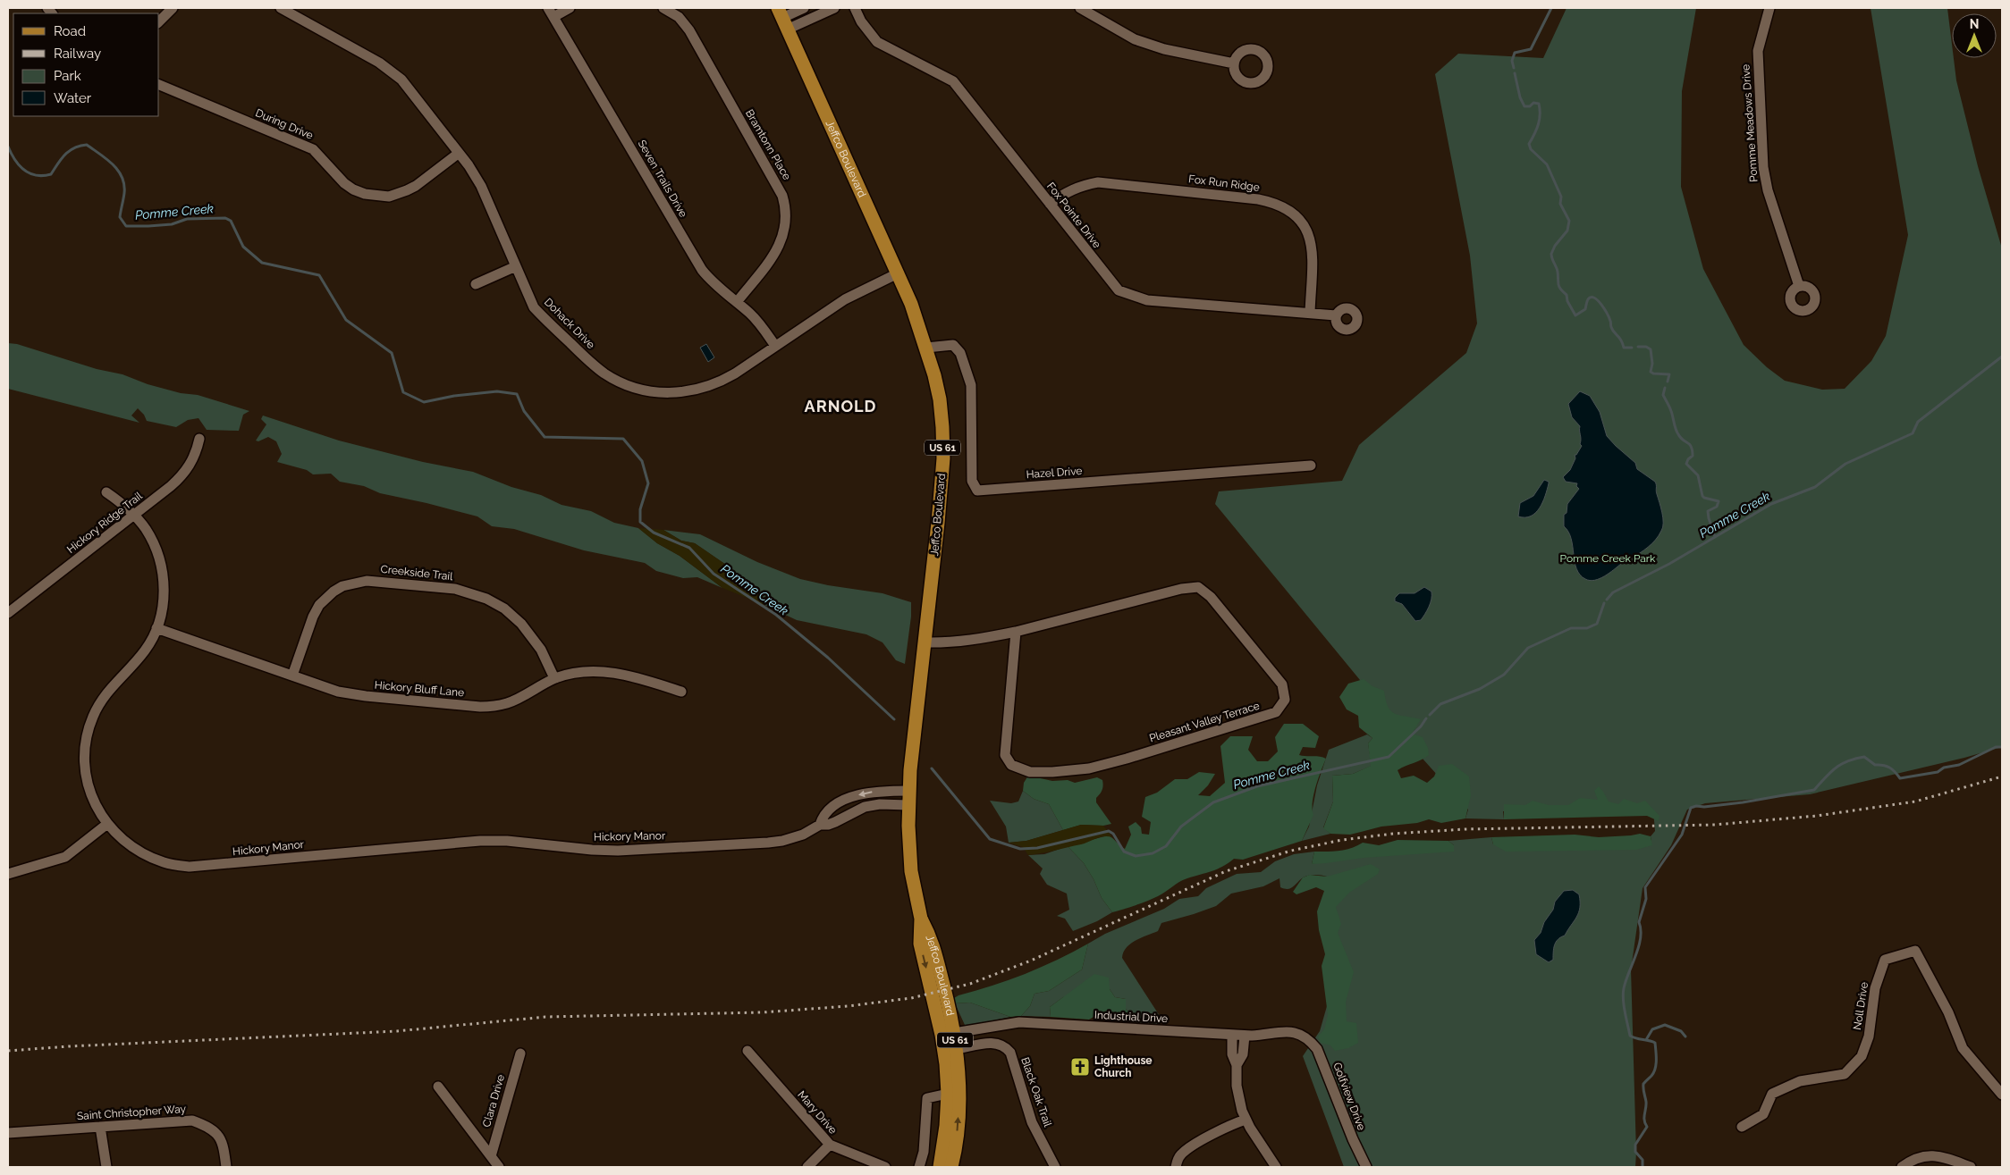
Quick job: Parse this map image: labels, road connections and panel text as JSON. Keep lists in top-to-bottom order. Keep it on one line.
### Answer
{"streets":{"main road":["Jeffco Boulevard","US 61"],"street":["Pomme Meadows Drive","During Drive","Bramtonn Place","Seven Trails Drive","Fox Run Ridge","Fox Pointe Drive","Dohack Drive","Hazel Drive","Hickory Ridge Trail","Creekside Trail","Hickory Bluff Lane","Pleasant Valley Terrace","Hickory Manor","Noll Drive","Industrial Drive","Black Oak Trail","Golfview Drive","Clara Drive","Saint Christopher Way","Mary Drive"]},"crossings":[["During Drive","Dohack Drive"],["Bramtonn Place","Seven Trails Drive"],["Jeffco Boulevard","Dohack Drive"],["Jeffco Boulevard","Hazel Drive"],["Jeffco Boulevard","Pleasant Valley Terrace"],["Jeffco Boulevard","Hickory Manor"],["Jeffco Boulevard","Industrial Drive"],["Jeffco Boulevard","Black Oak Trail"],["Seven Trails Drive","Dohack Drive"],["Fox Run Ridge","Fox Pointe Drive"],["Hickory Ridge Trail","Hickory Manor"],["Creekside Trail","Hickory Bluff Lane"],["Hickory Bluff Lane","Hickory Manor"],["Industrial Drive","Golfview Drive"]],"districts":["ARNOLD"],"water":["Pomme Creek"],"parks":["Pomme Creek Park"],"places":{"church":["Lighthouse Church"]},"legend":["Road","Railway","Park","Water"],"north":"top"}
